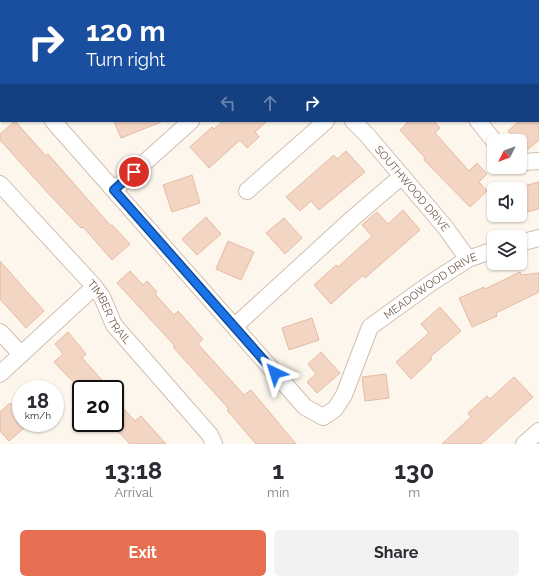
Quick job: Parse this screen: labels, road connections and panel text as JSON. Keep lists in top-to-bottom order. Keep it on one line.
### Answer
{"streets":{"street":["SOUTHWOOD DRIVE","MEADOWOOD DRIVE","TIMBER TRAIL"]},"crossings":[["SOUTHWOOD DRIVE","MEADOWOOD DRIVE"]],"north":"bottom left","page":{"turn":["120 m","Turn right"],"speed":"18 km/h","limit":"20","eta":["13:18","Arrival","1","min","130","m"],"buttons":["Exit","Share"]}}
